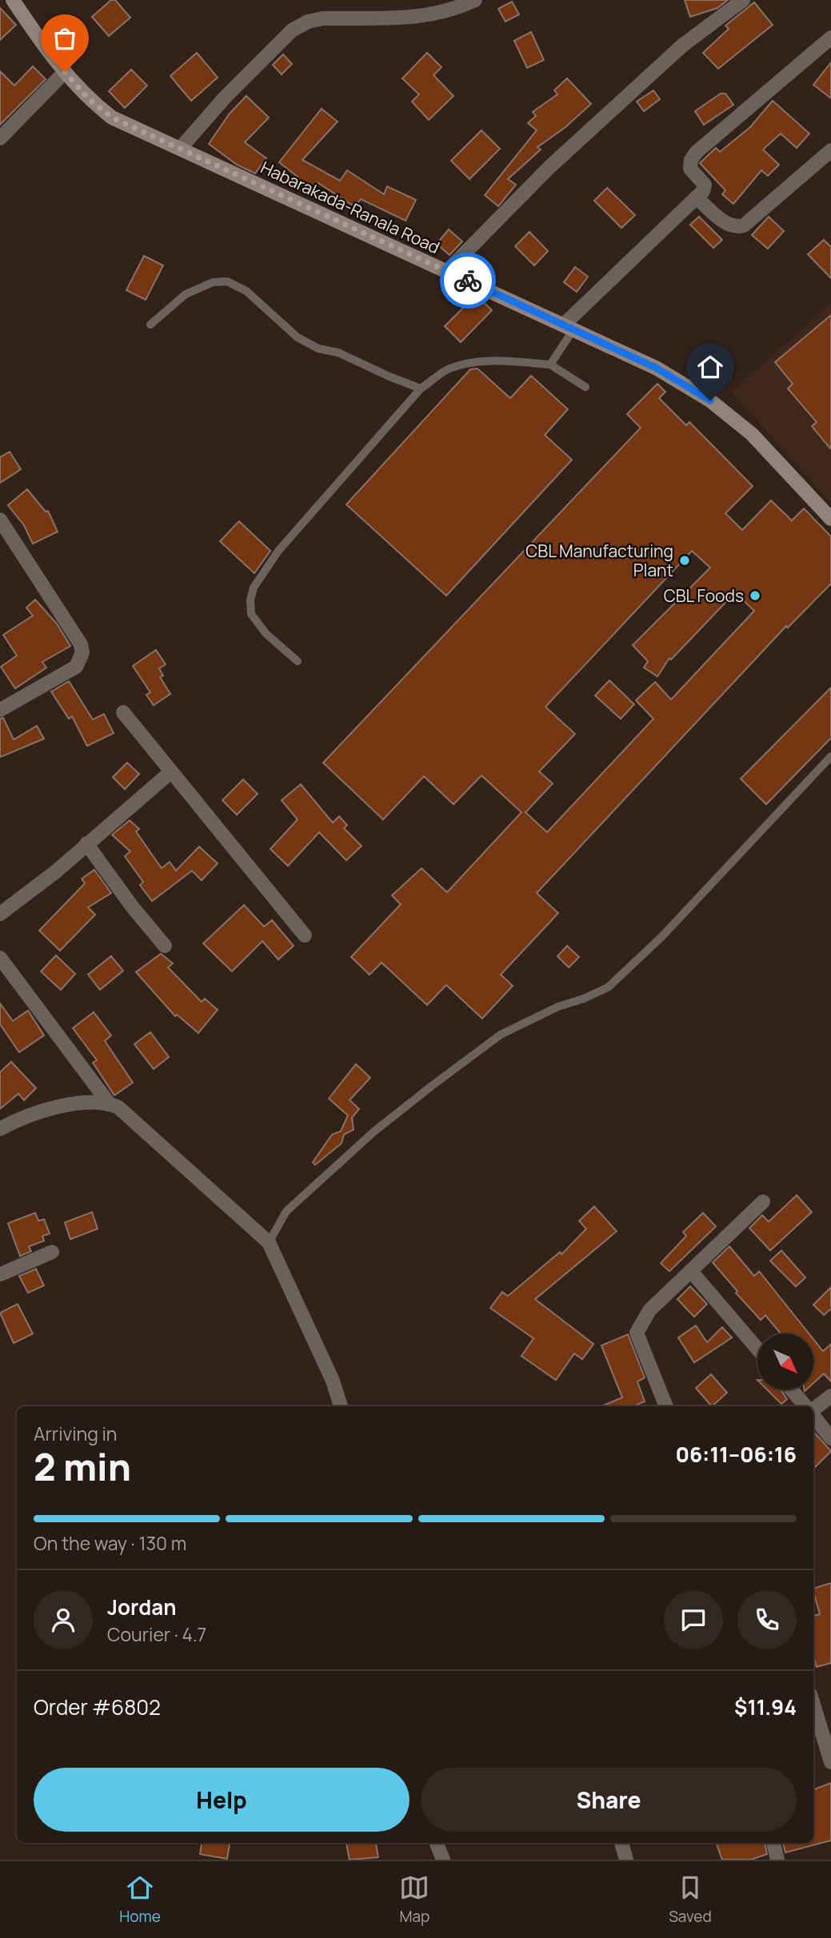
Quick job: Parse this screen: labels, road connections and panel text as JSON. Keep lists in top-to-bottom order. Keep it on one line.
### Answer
{"streets":{"main road":["Habarakada-Ranala Road"]},"places":["CBL Manufacturing Plant","CBL Foods"],"north":"bottom right","page":{"heading":["2 min","Arriving in","06:11–06:16"],"panel":["Jordan","Courier · 4.7","Order #6802","$11.94"],"bar":"On the way · 130 m","buttons":["Help","Share"],"tabs":["Home","Map","Saved"]}}
